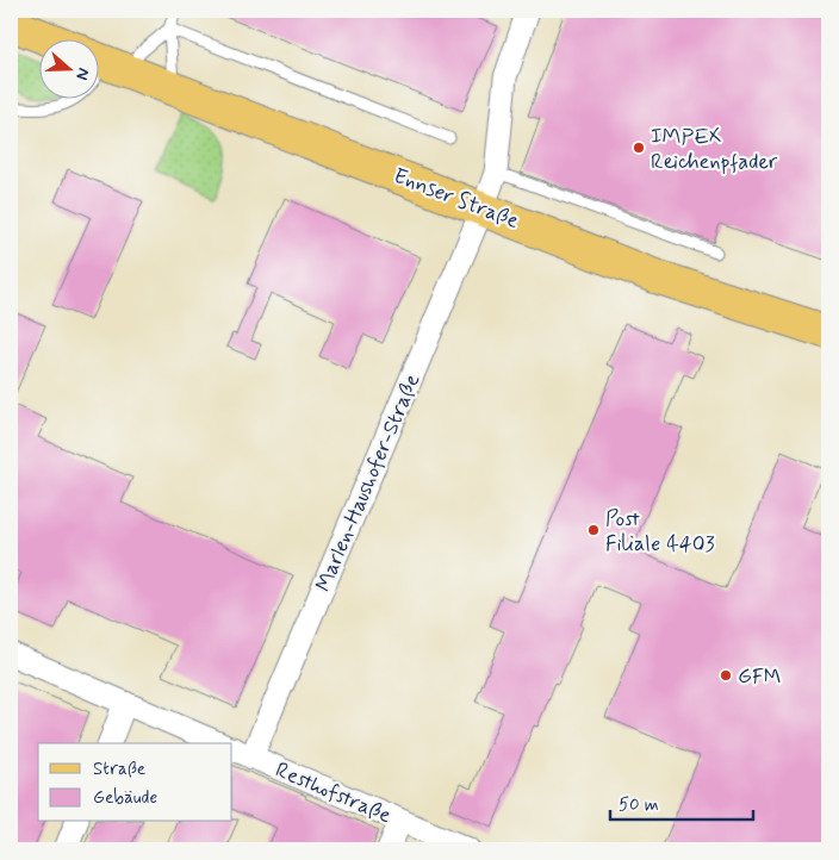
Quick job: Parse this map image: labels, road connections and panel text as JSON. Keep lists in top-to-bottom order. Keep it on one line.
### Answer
{"streets":{"main road":["Ennser Straße"],"street":["Marlen-Haushofer-Straße","Resthofstraße"]},"crossings":[["Ennser Straße","Marlen-Haushofer-Straße"],["Marlen-Haushofer-Straße","Resthofstraße"]],"places":["IMPEX Reichenpfader","Post Filiale 4403","GFM"],"legend":["Straße","Gebäude"],"scale_bar":"50 m","north":"right"}
